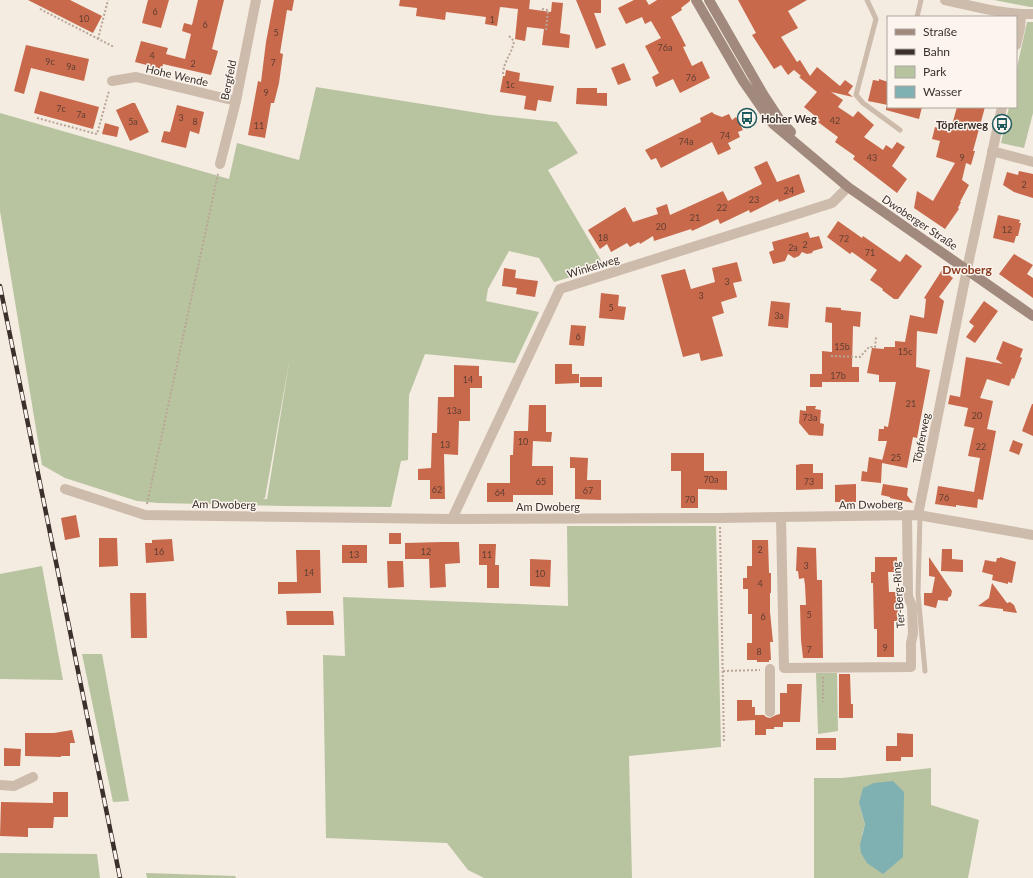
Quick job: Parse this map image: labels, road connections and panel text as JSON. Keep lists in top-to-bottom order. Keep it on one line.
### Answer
{"streets":{"street":["Hohe Wende","Bergfeld","Dwoberger Straße","Winkelweg","Töpferweg","Am Dwoberg","Ter-Berg-Ring"]},"crossings":[["Hohe Wende","Bergfeld"],["Dwoberger Straße","Winkelweg"],["Dwoberger Straße","Töpferweg"],["Winkelweg","Am Dwoberg"],["Töpferweg","Am Dwoberg"],["Am Dwoberg","Ter-Berg-Ring"]],"districts":["Dwoberg"],"places":{"bus stop":["Hoher Weg","Töpferweg"]},"house_numbers":["6","10","1","6","5","76a","4","9c","7","2","9a","76","1c","9","7c","7a","3","42","5a","8","11","74","74a","43","9","2","24","23","22","21","20","12","18","72","2","2a","71","3","3","5","3a","6","15b","15c","17b","14","21","13a","20","73a","10","13","22","25","70a","65","73","62","67","64","76","70","2","16","12","13","11","3","14","10","4","5","6","9","7","8"],"legend":["Straße","Bahn","Park","Wasser"]}
